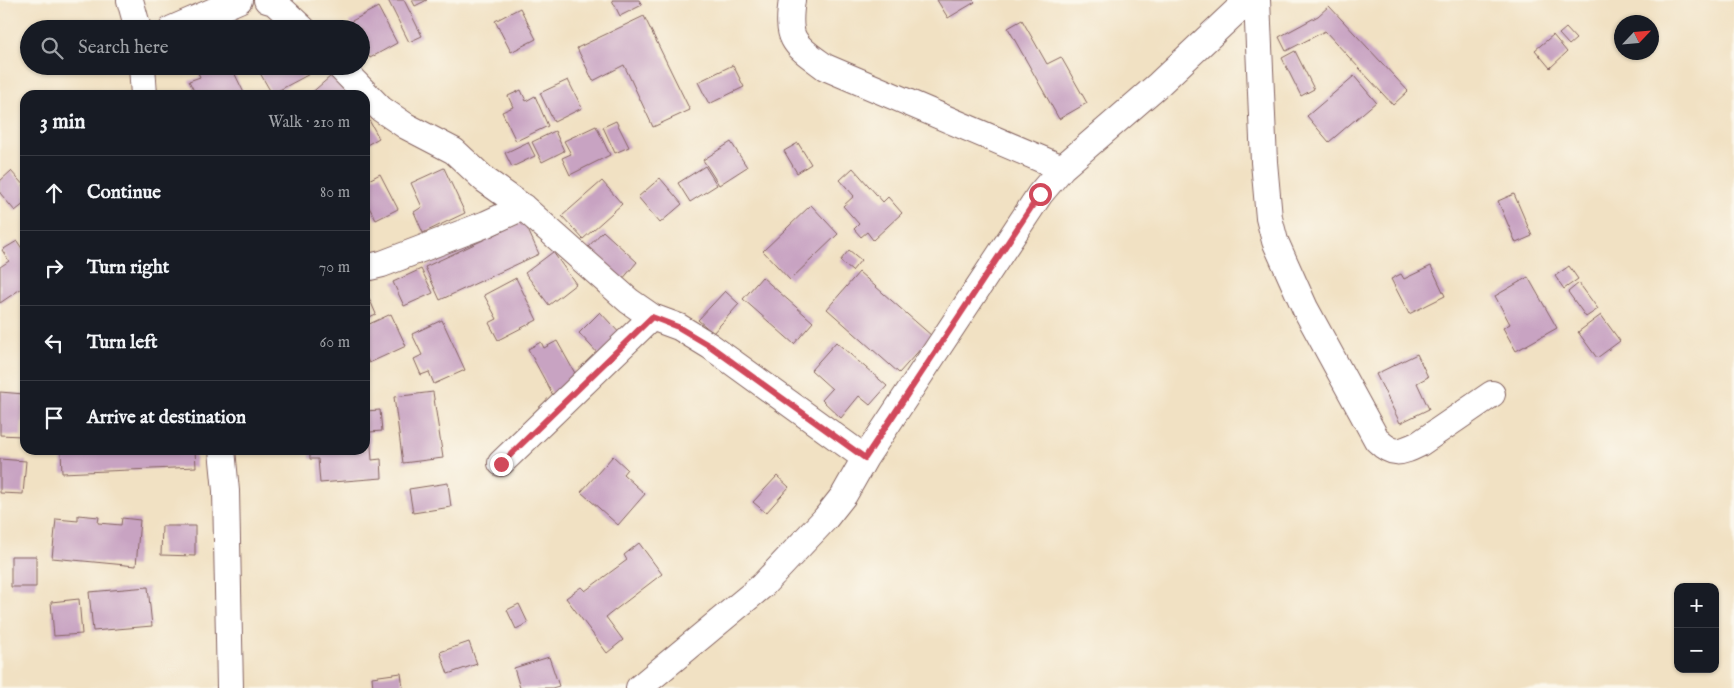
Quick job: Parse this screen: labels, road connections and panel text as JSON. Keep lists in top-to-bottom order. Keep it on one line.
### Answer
{"north":"top right","page":{"search":"Search here","heading":["3 min","Walk · 210 m"],"list":[["Continue","80 m"],["Turn right","70 m"],["Turn left","60 m"],"Arrive at destination"],"map_buttons":["+","−"]}}
